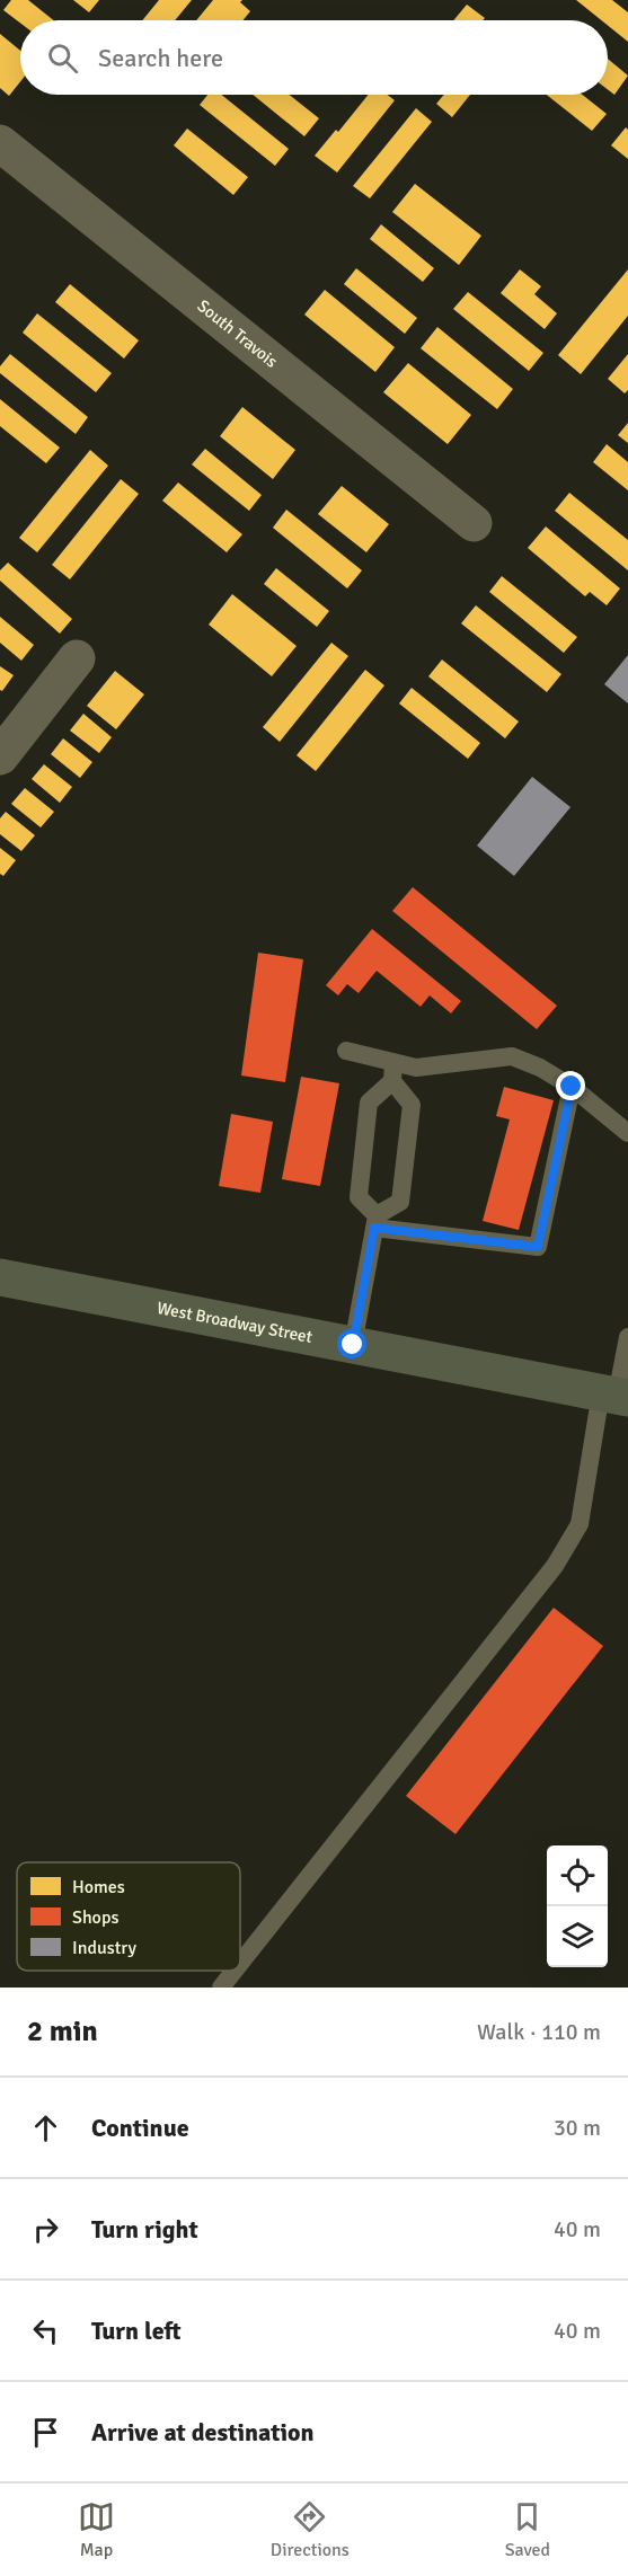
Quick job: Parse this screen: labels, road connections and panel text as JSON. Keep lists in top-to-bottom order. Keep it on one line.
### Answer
{"streets":{"main road":["West Broadway Street"],"street":["South Travois"]},"legend":["Homes","Shops","Industry"],"page":{"search":"Search here","heading":["2 min","Walk · 110 m"],"list":[["Continue","30 m"],["Turn right","40 m"],["Turn left","40 m"],"Arrive at destination"],"nav":["Map","Directions","Saved"]}}
